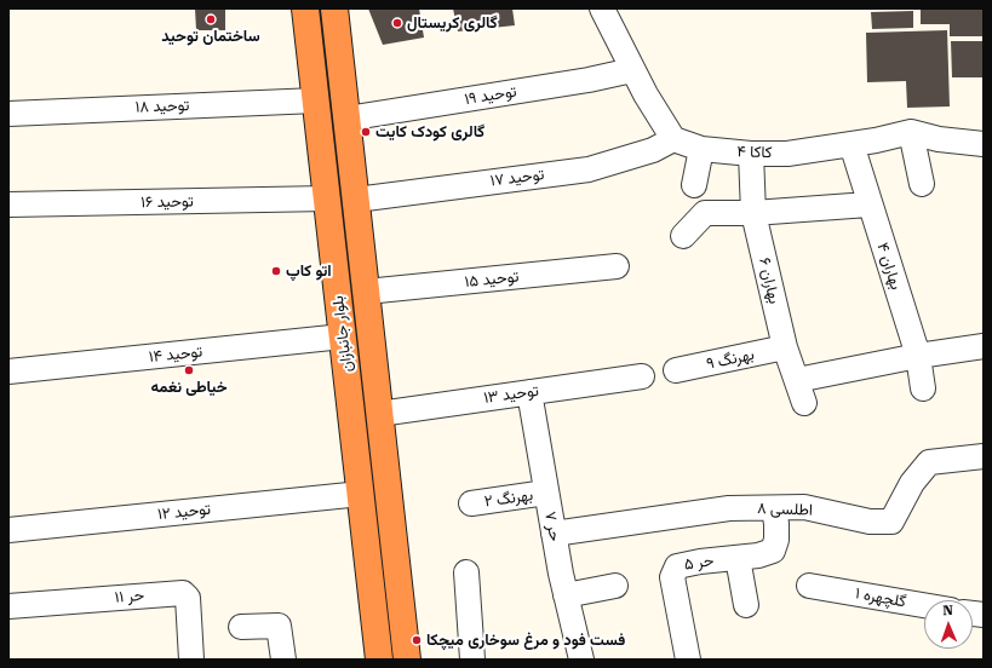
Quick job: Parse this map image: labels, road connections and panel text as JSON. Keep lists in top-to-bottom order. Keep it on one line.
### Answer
{"streets":{"highway":["بلوار جانبازان"],"street":["توحید ۱۹","توحید ۱۸","کاکا ۴","توحید ۱۷","توحید ۱۶","بهاران ۴","توحید ۱۵","بهاران ۶","توحید ۱۴","بهرنگ ۹","توحید ۱۳","بهرنگ ۲","اطلسی ۸","توحید ۱۲","حر ۷","حر ۵","حر ۱۱","گلچهره ۱"]},"crossings":[["توحید ۱۹","بلوار جانبازان"],["توحید ۱۸","بلوار جانبازان"],["کاکا ۴","توحید ۱۷"],["کاکا ۴","بهاران ۴"],["کاکا ۴","بهاران ۶"],["توحید ۱۷","بلوار جانبازان"],["توحید ۱۶","بلوار جانبازان"],["توحید ۱۵","بلوار جانبازان"],["بهاران ۶","بهرنگ ۹"],["بلوار جانبازان","توحید ۱۴"],["بلوار جانبازان","توحید ۱۳"],["بلوار جانبازان","توحید ۱۲"],["توحید ۱۳","حر ۷"],["بهرنگ ۲","حر ۷"],["اطلسی ۸","حر ۷"],["اطلسی ۸","حر ۵"]],"places":["ساختمان توحید","گالری کریستال","گالری کودک کایت","اتو کاپ","خیاطی نغمه","فست فود و مرغ سوخاری میچکا"],"north":"top"}
